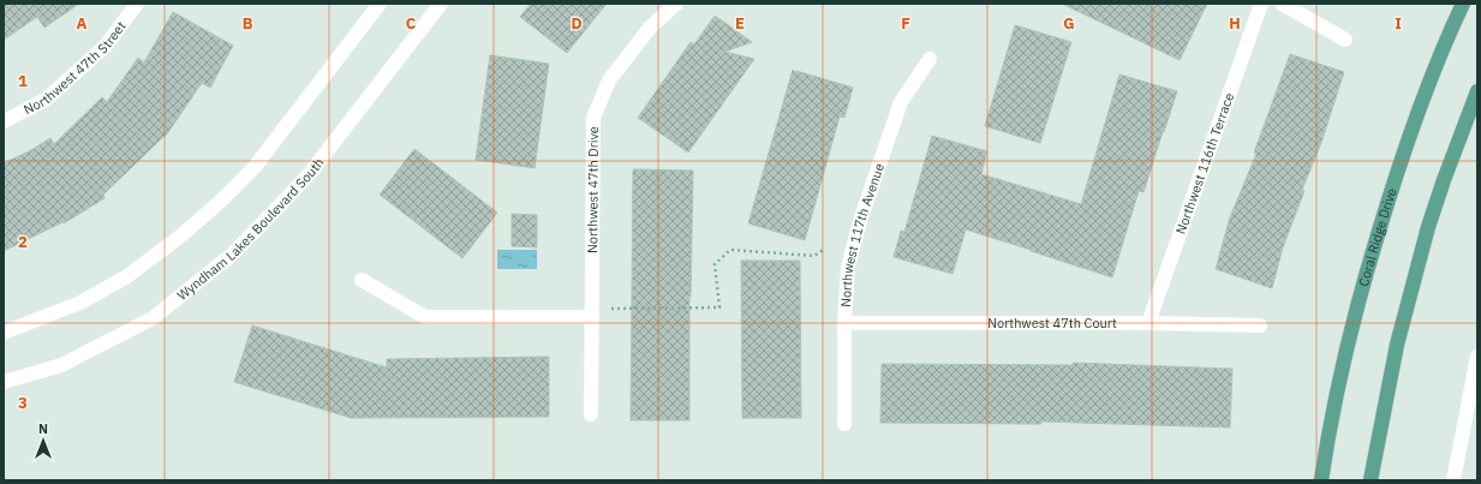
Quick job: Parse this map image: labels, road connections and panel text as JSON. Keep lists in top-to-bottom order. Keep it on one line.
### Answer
{"streets":{"main road":["Coral Ridge Drive"],"street":["Northwest 47th Street","Northwest 116th Terrace","Northwest 47th Drive","Wyndham Lakes Boulevard South","Northwest 117th Avenue","Northwest 47th Court"]},"crossings":[["Northwest 116th Terrace","Northwest 47th Court"],["Northwest 117th Avenue","Northwest 47th Court"]],"north":"top","grid":{"columns":["A","B","C","D","E","F","G","H","I"],"rows":["1","2","3"]}}
